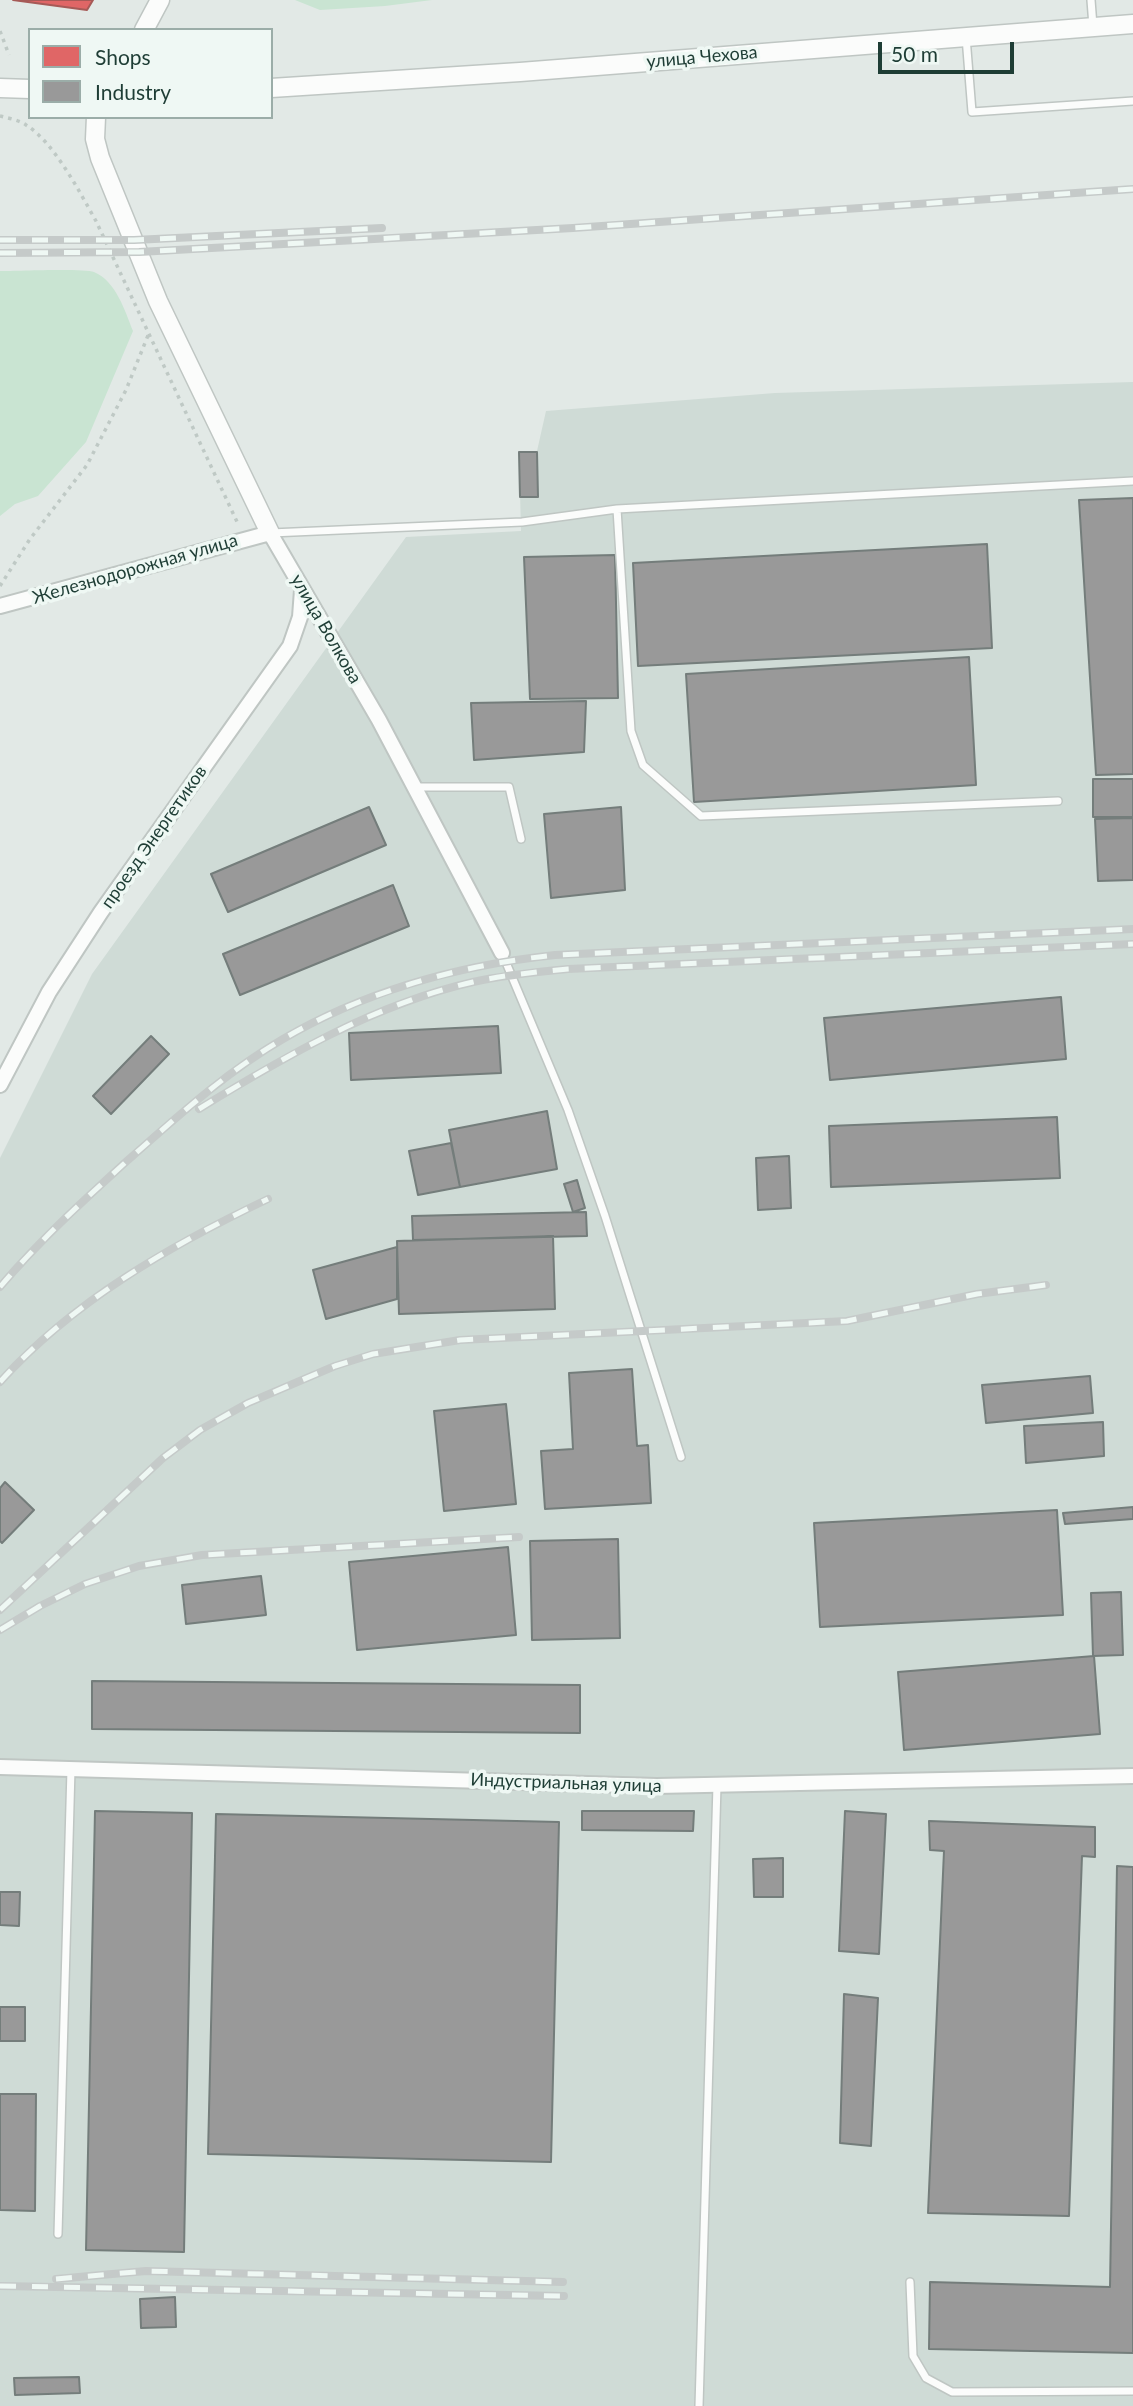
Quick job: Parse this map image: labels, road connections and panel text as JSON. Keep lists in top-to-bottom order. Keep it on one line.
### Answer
{"streets":{"street":["улица Чехова","Железнодорожная улица","улица Волкова","проезд Энергетиков","Индустриальная улица"]},"crossings":[["Железнодорожная улица","улица Волкова"],["улица Волкова","проезд Энергетиков"]],"legend":["Shops","Industry"],"scale_bar":"50 m"}
